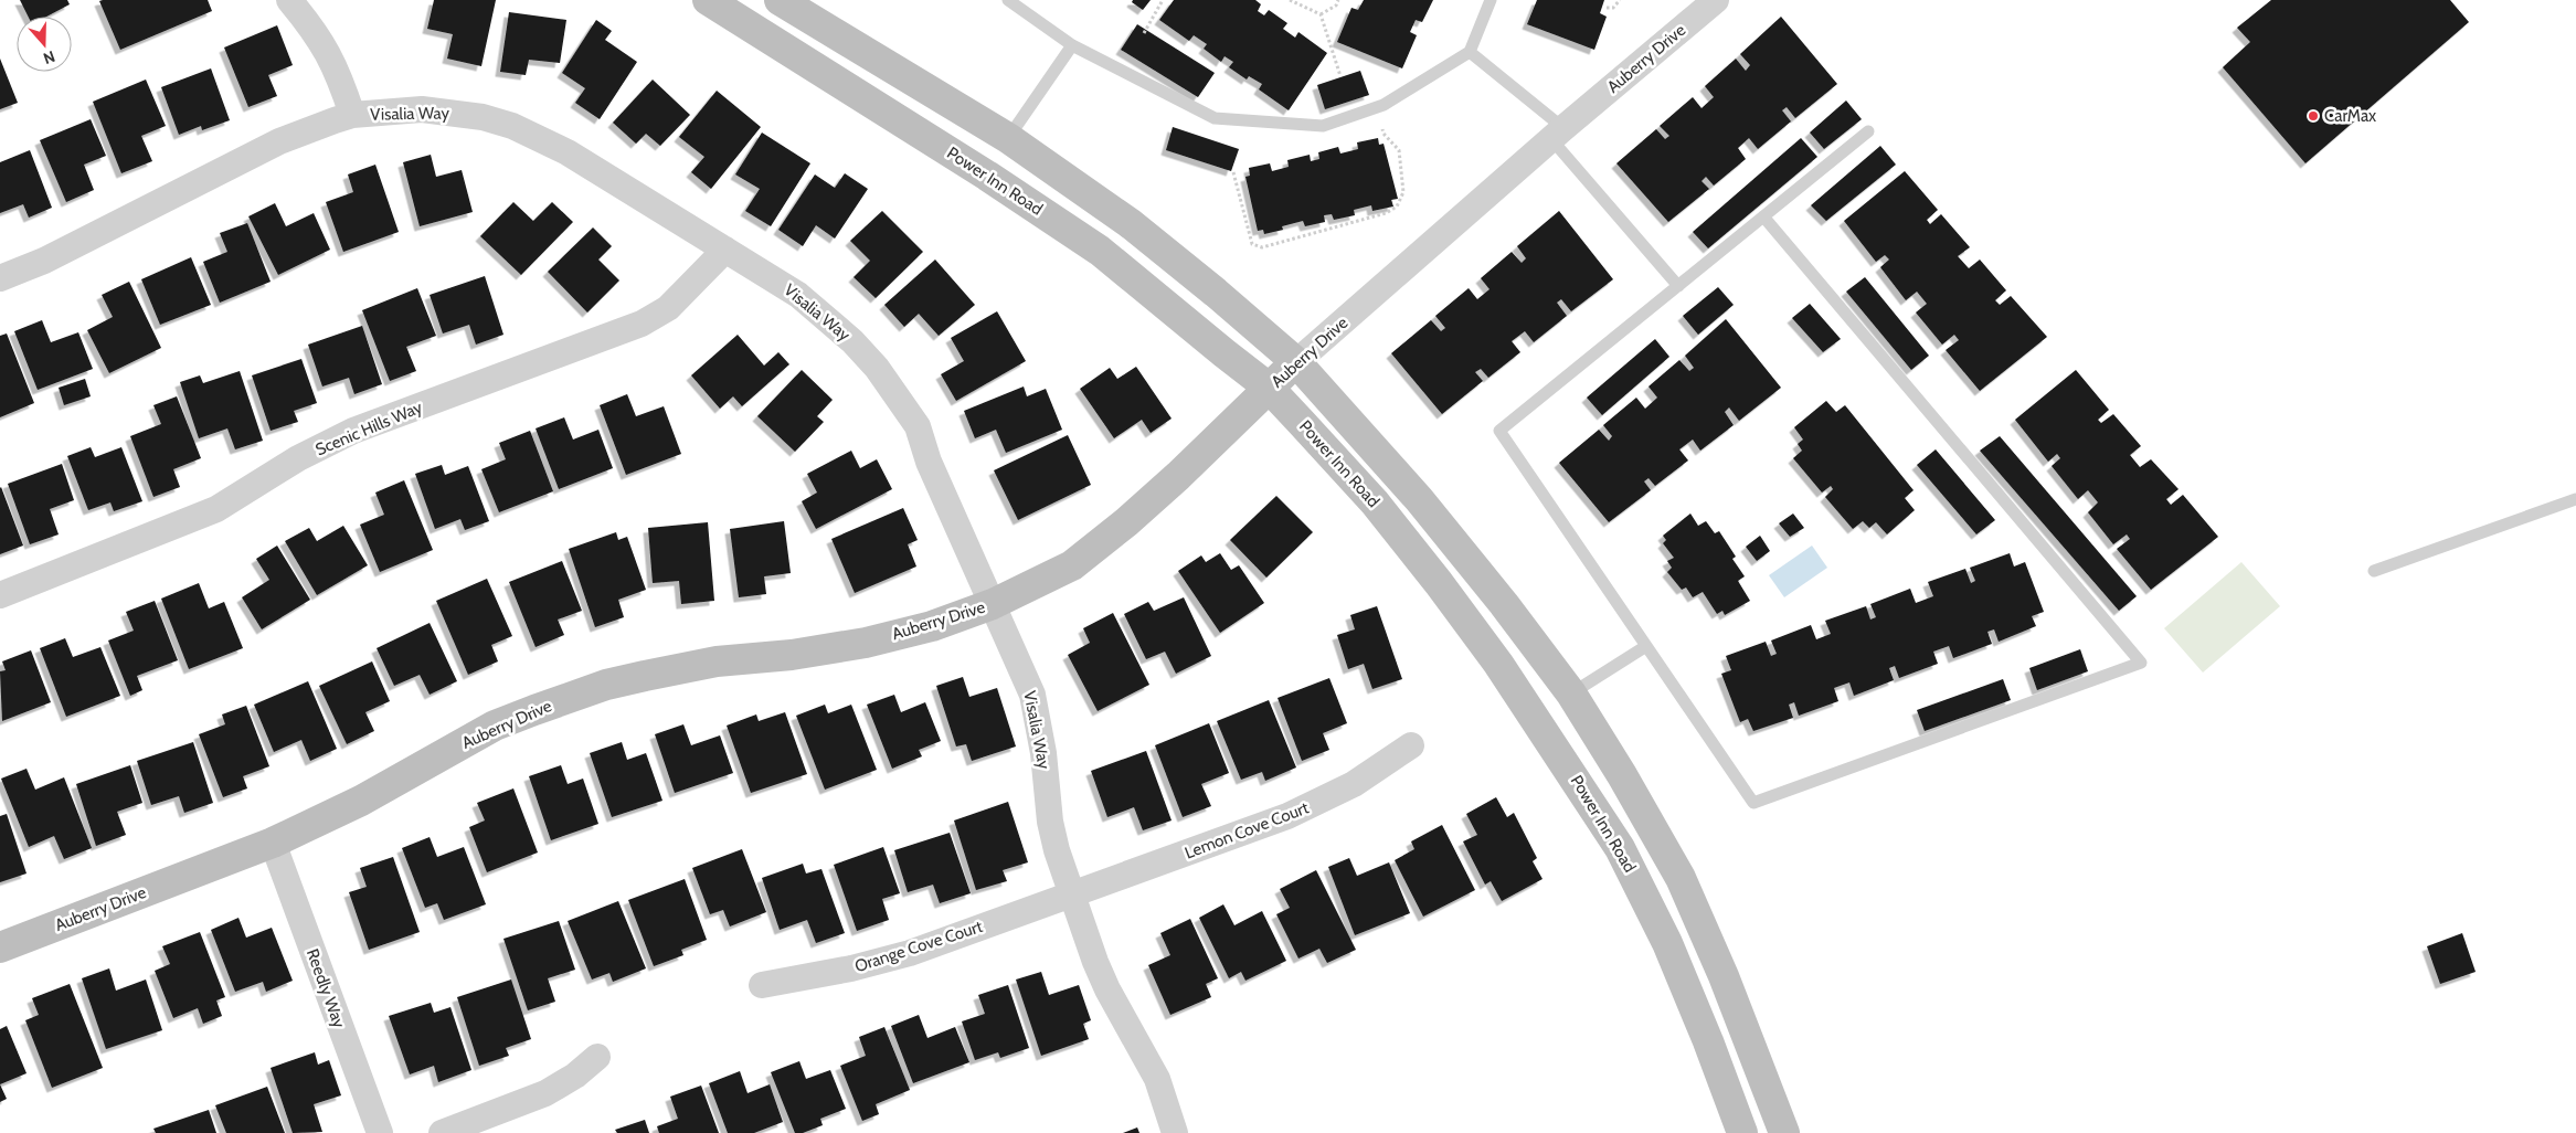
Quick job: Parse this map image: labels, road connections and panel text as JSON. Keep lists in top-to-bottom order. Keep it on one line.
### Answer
{"streets":{"main road":["Auberry Drive","Power Inn Road"],"street":["Visalia Way","Scenic Hills Way","Lemon Cove Court","Orange Cove Court","Reedly Way"]},"crossings":[["Auberry Drive","Visalia Way"],["Auberry Drive","Power Inn Road"],["Auberry Drive","Reedly Way"],["Visalia Way","Scenic Hills Way"],["Visalia Way","Lemon Cove Court"],["Visalia Way","Orange Cove Court"],["Lemon Cove Court","Orange Cove Court"]],"places":["CarMax"],"north":"bottom"}
